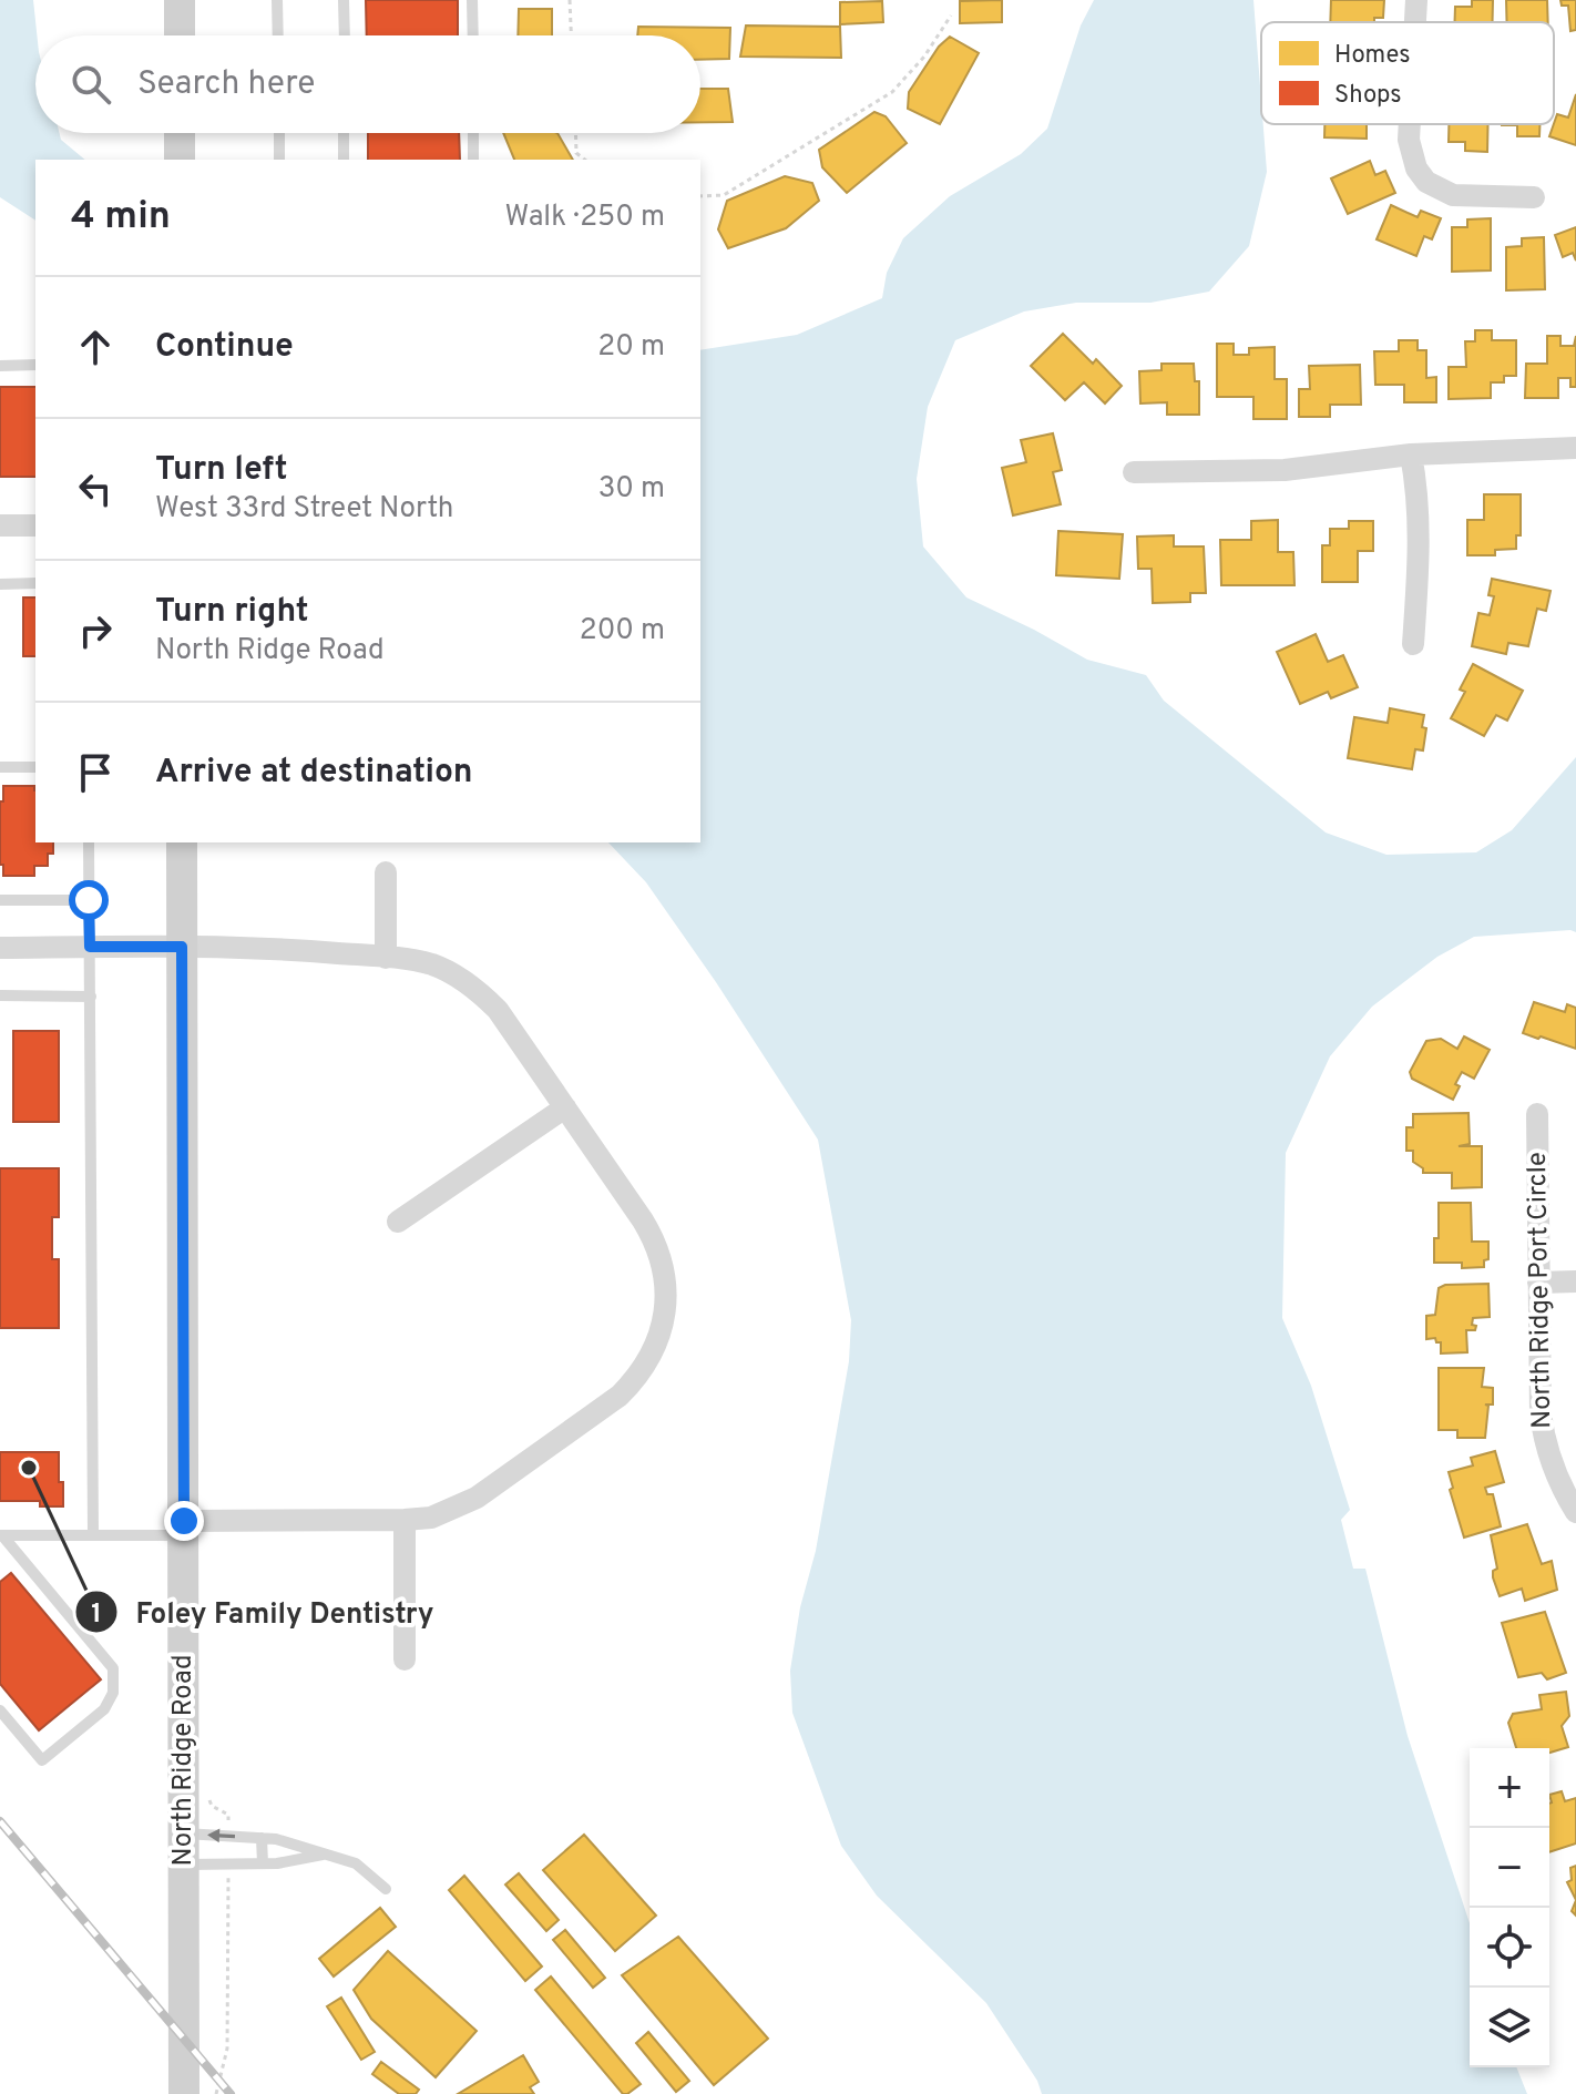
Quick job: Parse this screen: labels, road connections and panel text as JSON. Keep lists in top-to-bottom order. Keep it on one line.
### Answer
{"streets":{"main road":["North Ridge Road"],"street":["North Ridge Port Circle"]},"places":["Foley Family Dentistry"],"legend":["Homes","Shops"],"page":{"search":"Search here","heading":["4 min","Walk · 250 m"],"list":[["Continue","20 m"],["Turn left","West 33rd Street North","30 m"],["Turn right","North Ridge Road","200 m"],"Arrive at destination"],"map_buttons":["+","−"]}}
